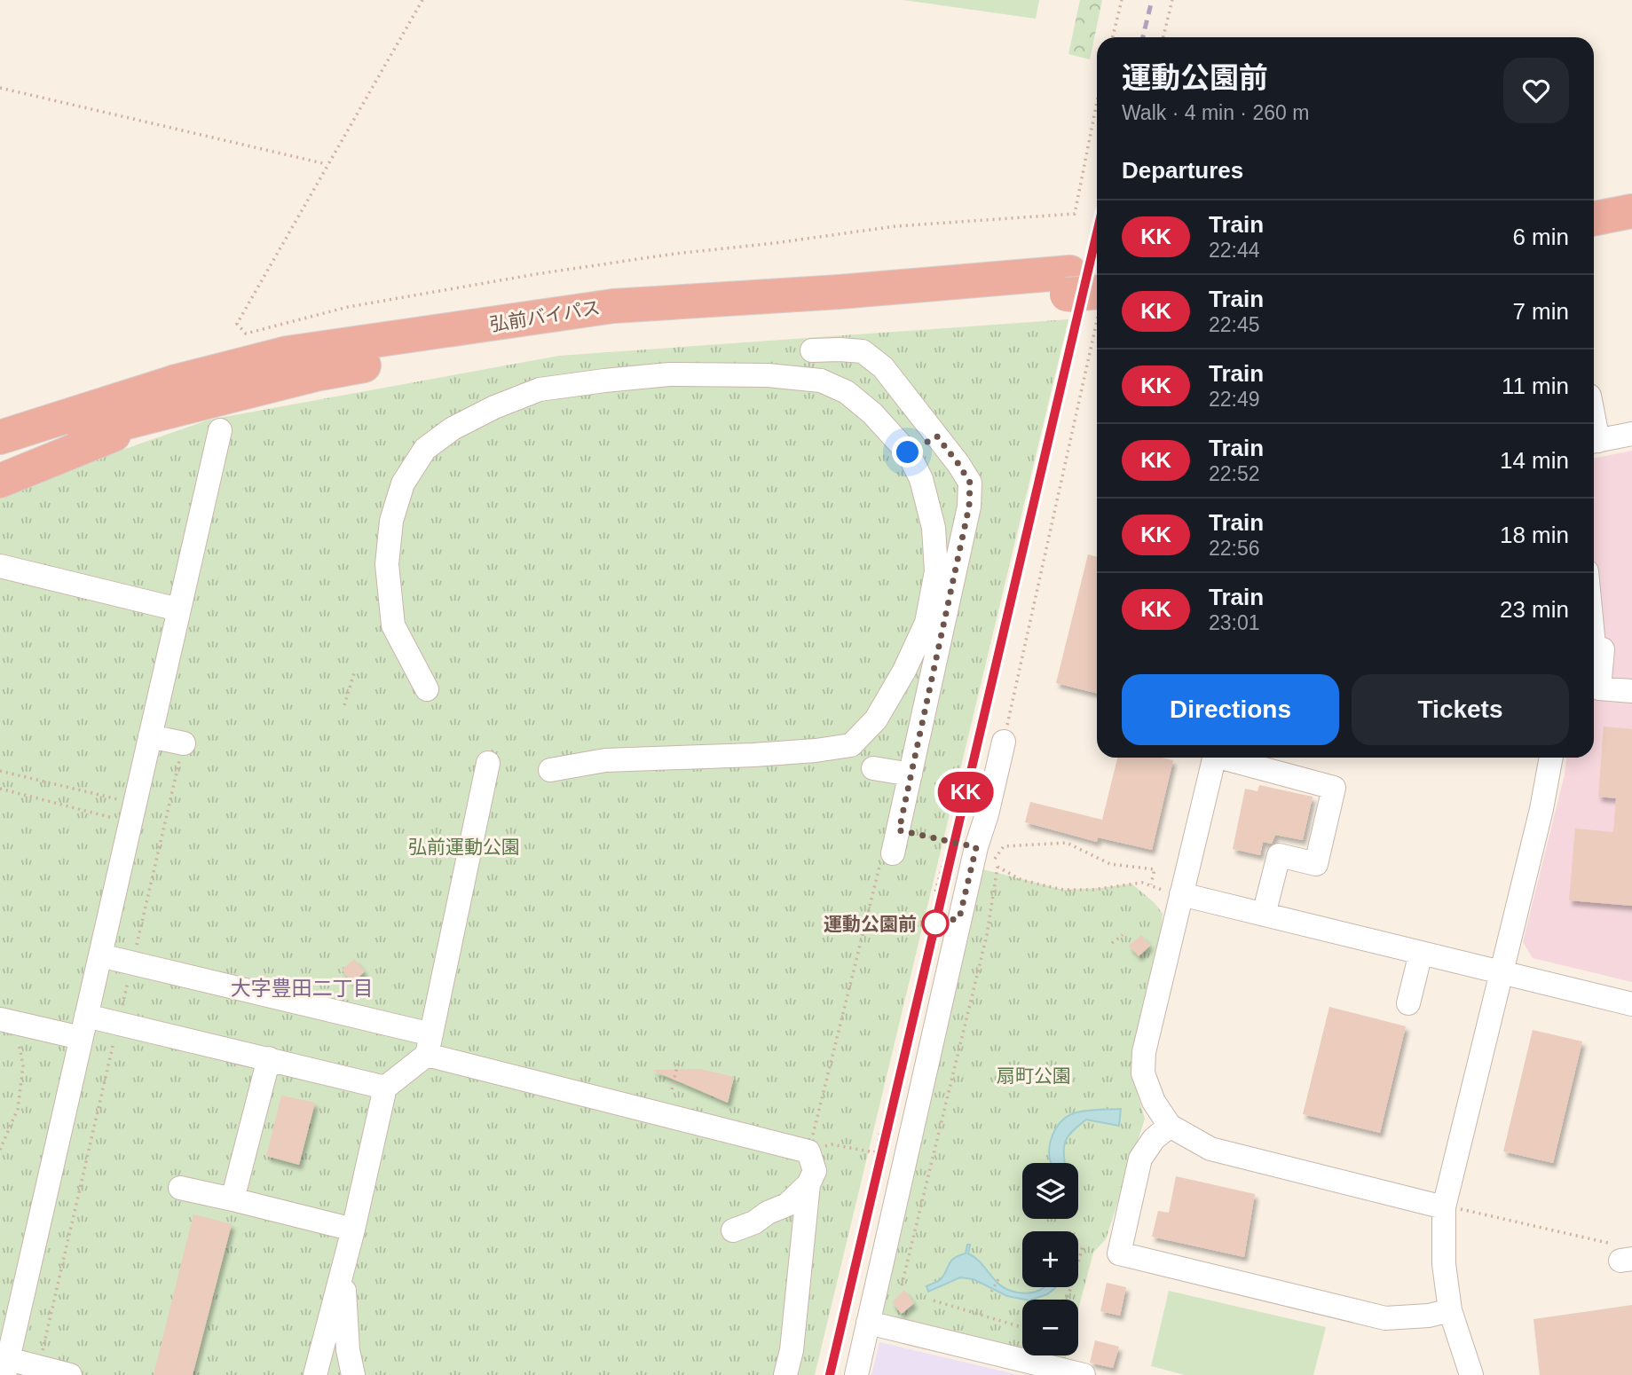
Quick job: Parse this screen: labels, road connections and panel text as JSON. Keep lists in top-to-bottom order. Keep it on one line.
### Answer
{"streets":{"highway":["弘前バイパス"]},"districts":["大字豊田二丁目"],"parks":["弘前運動公園","扇町公園"],"places":["運動公園前"],"page":{"on_map":"KK","heading":[["運動公園前","Walk · 4 min · 260 m"],"Departures"],"list":[{"mark":"KK","name":"Train","note":"22:44","value":"6 min"},{"mark":"KK","name":"Train","note":"22:45","value":"7 min"},{"mark":"KK","name":"Train","note":"22:49","value":"11 min"},{"mark":"KK","name":"Train","note":"22:52","value":"14 min"},{"mark":"KK","name":"Train","note":"22:56","value":"18 min"},{"mark":"KK","name":"Train","note":"23:01","value":"23 min"}],"buttons":["Directions","Tickets"],"map_buttons":["+","−"]}}
